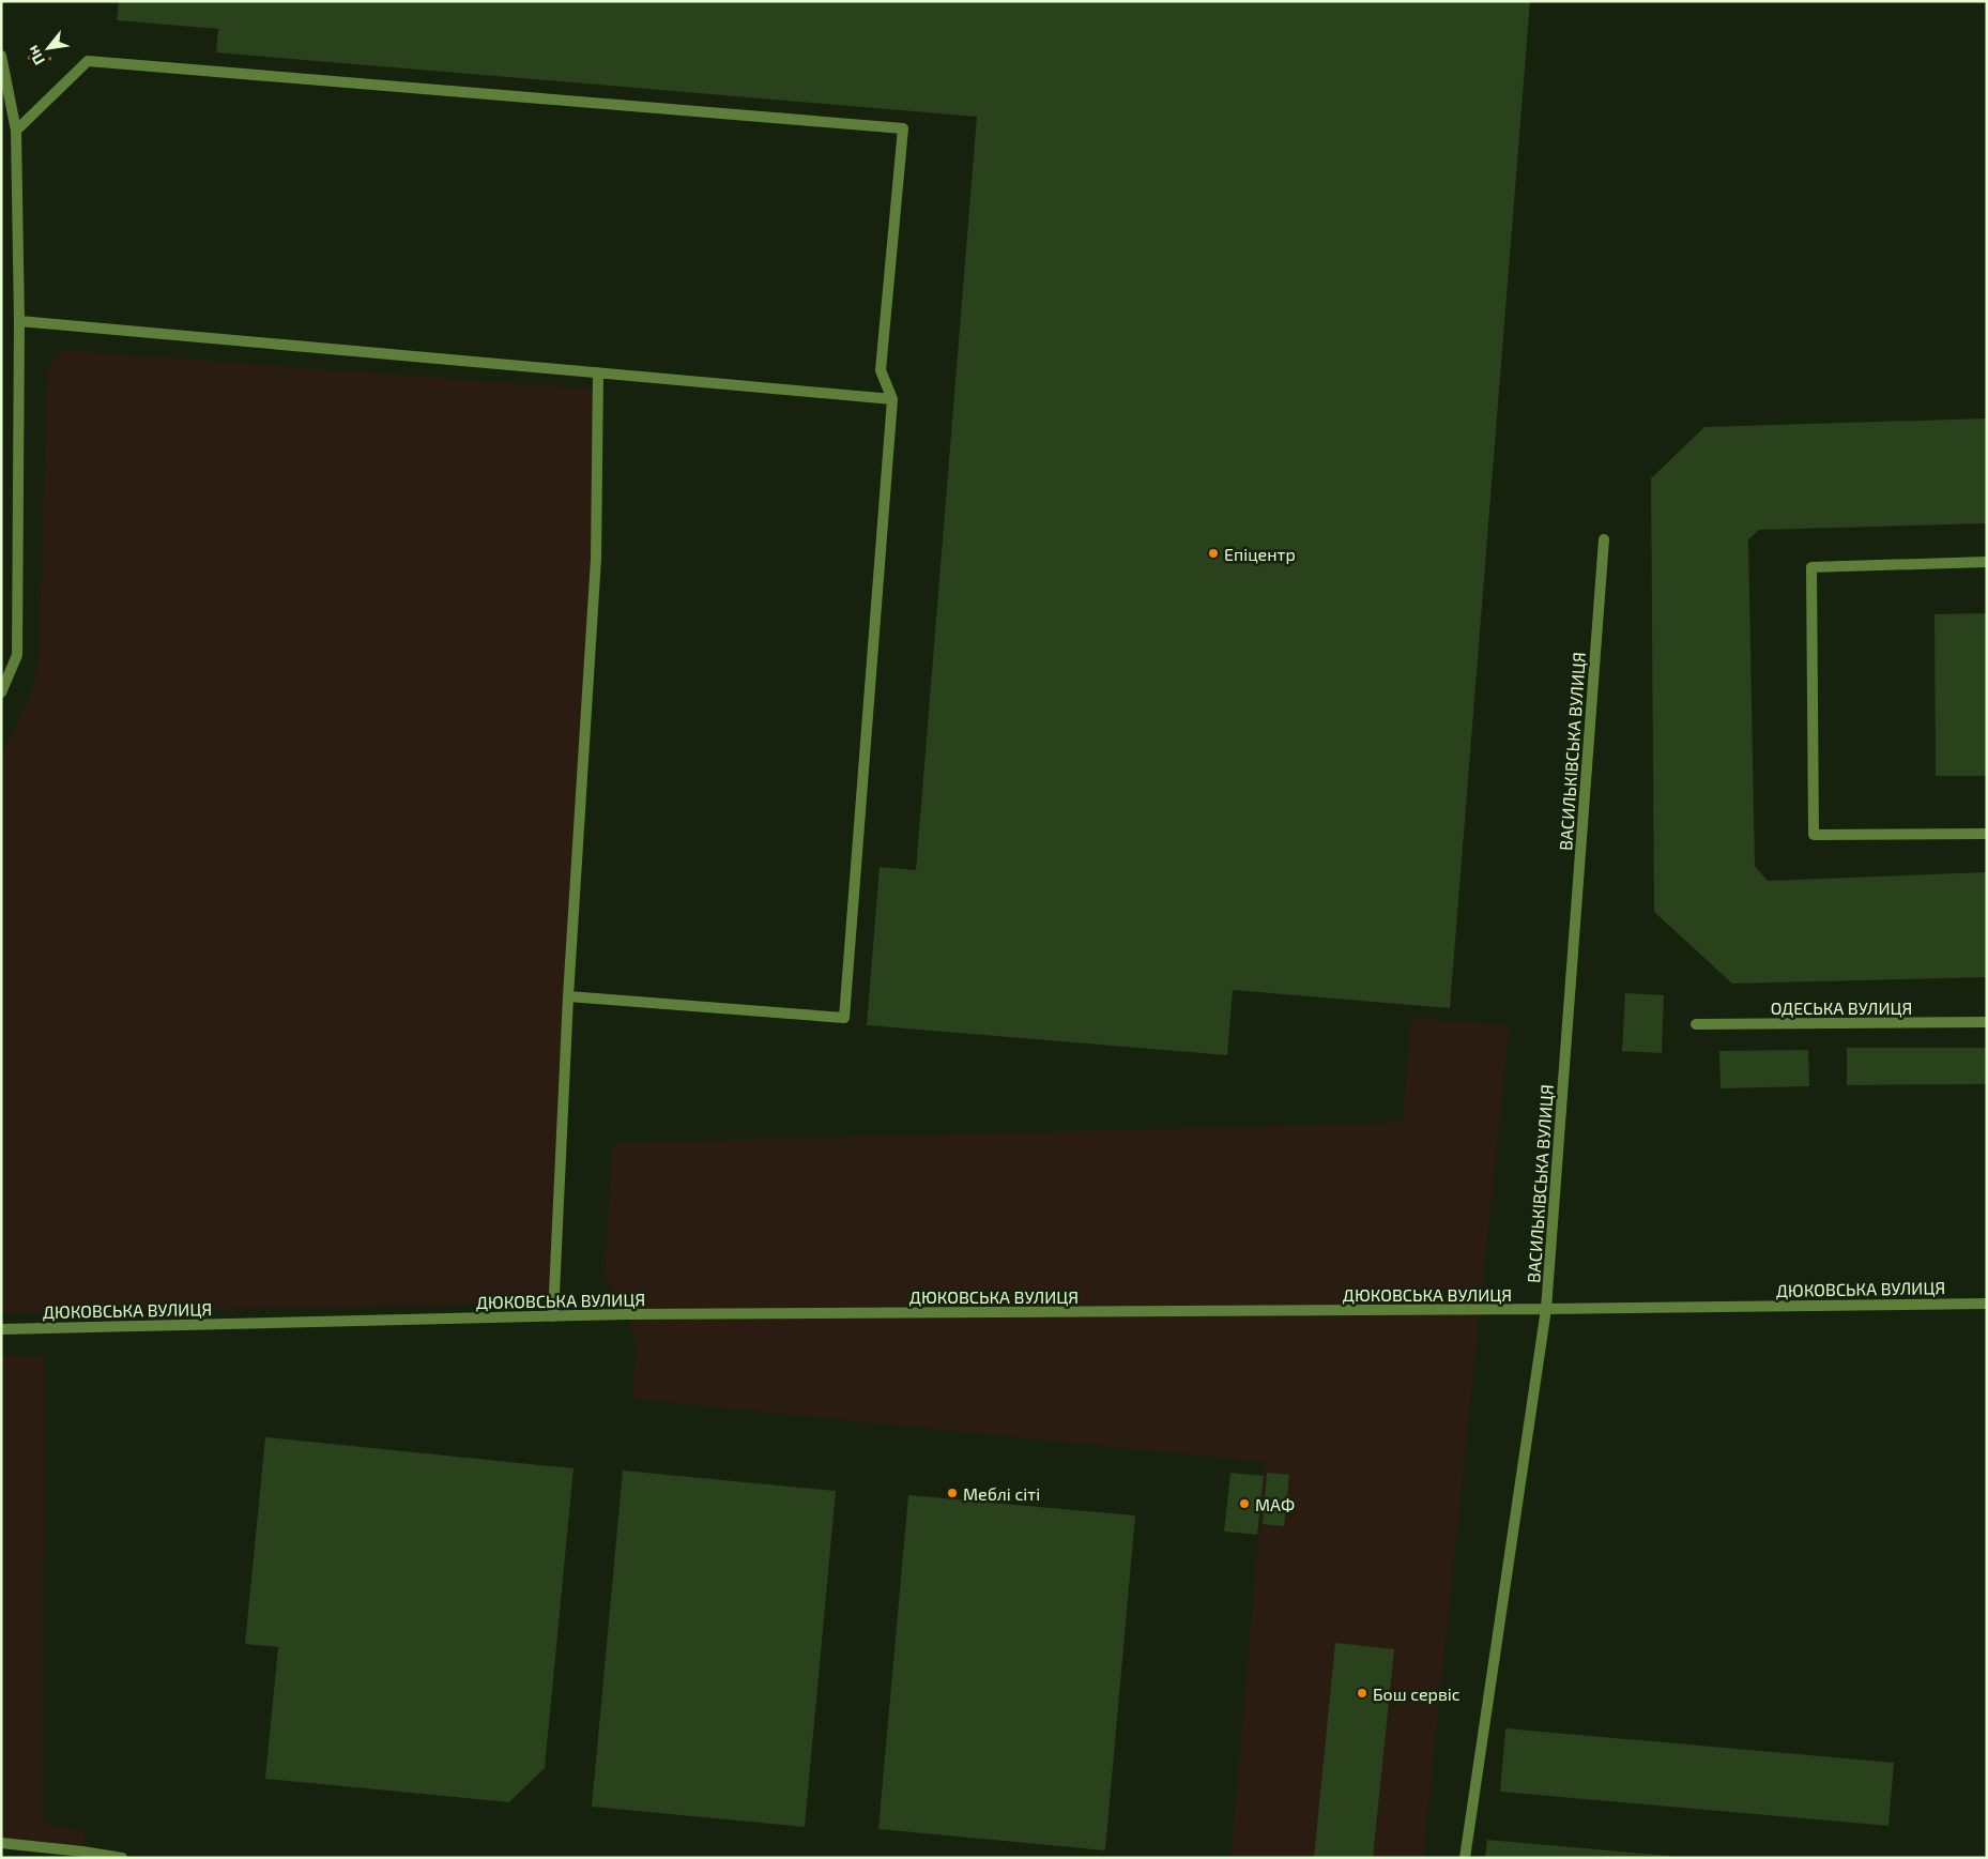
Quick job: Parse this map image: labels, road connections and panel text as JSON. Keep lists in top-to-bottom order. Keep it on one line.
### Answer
{"streets":{"street":["ВАСИЛЬКІВСЬКА ВУЛИЦЯ","ОДЕСЬКА ВУЛИЦЯ","ДЮКОВСЬКА ВУЛИЦЯ"]},"crossings":[["ВАСИЛЬКІВСЬКА ВУЛИЦЯ","ДЮКОВСЬКА ВУЛИЦЯ"]],"places":["Епіцентр","Меблі сіті","МАФ","Бош сервіс"],"north":"bottom left"}
